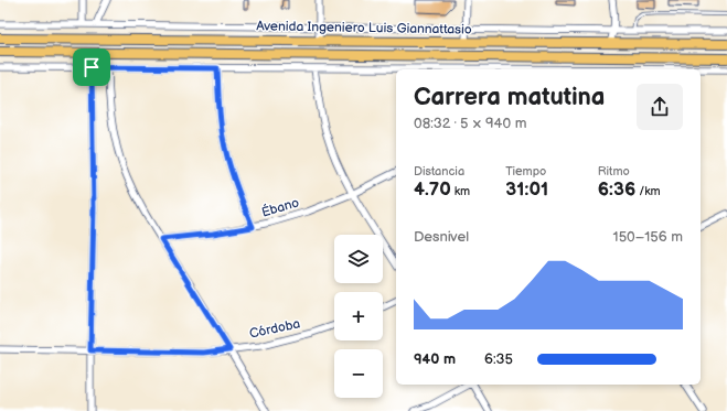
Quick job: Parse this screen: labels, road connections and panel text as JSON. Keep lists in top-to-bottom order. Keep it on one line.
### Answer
{"streets":{"main road":["Avenida Ingeniero Luis Giannattasio"],"street":["Ébano","Córdoba"]},"page":{"heading":["Carrera matutina","08:32 · 5 × 940 m"],"stats":[["Distancia","4.70 km"],["Tiempo","31:01"],["Ritmo","6:36 /km"]],"chart":["Desnivel","150–156 m"],"map_buttons":["+","−"],"list":[{"name":"940 m","note":"6:35"}]}}
